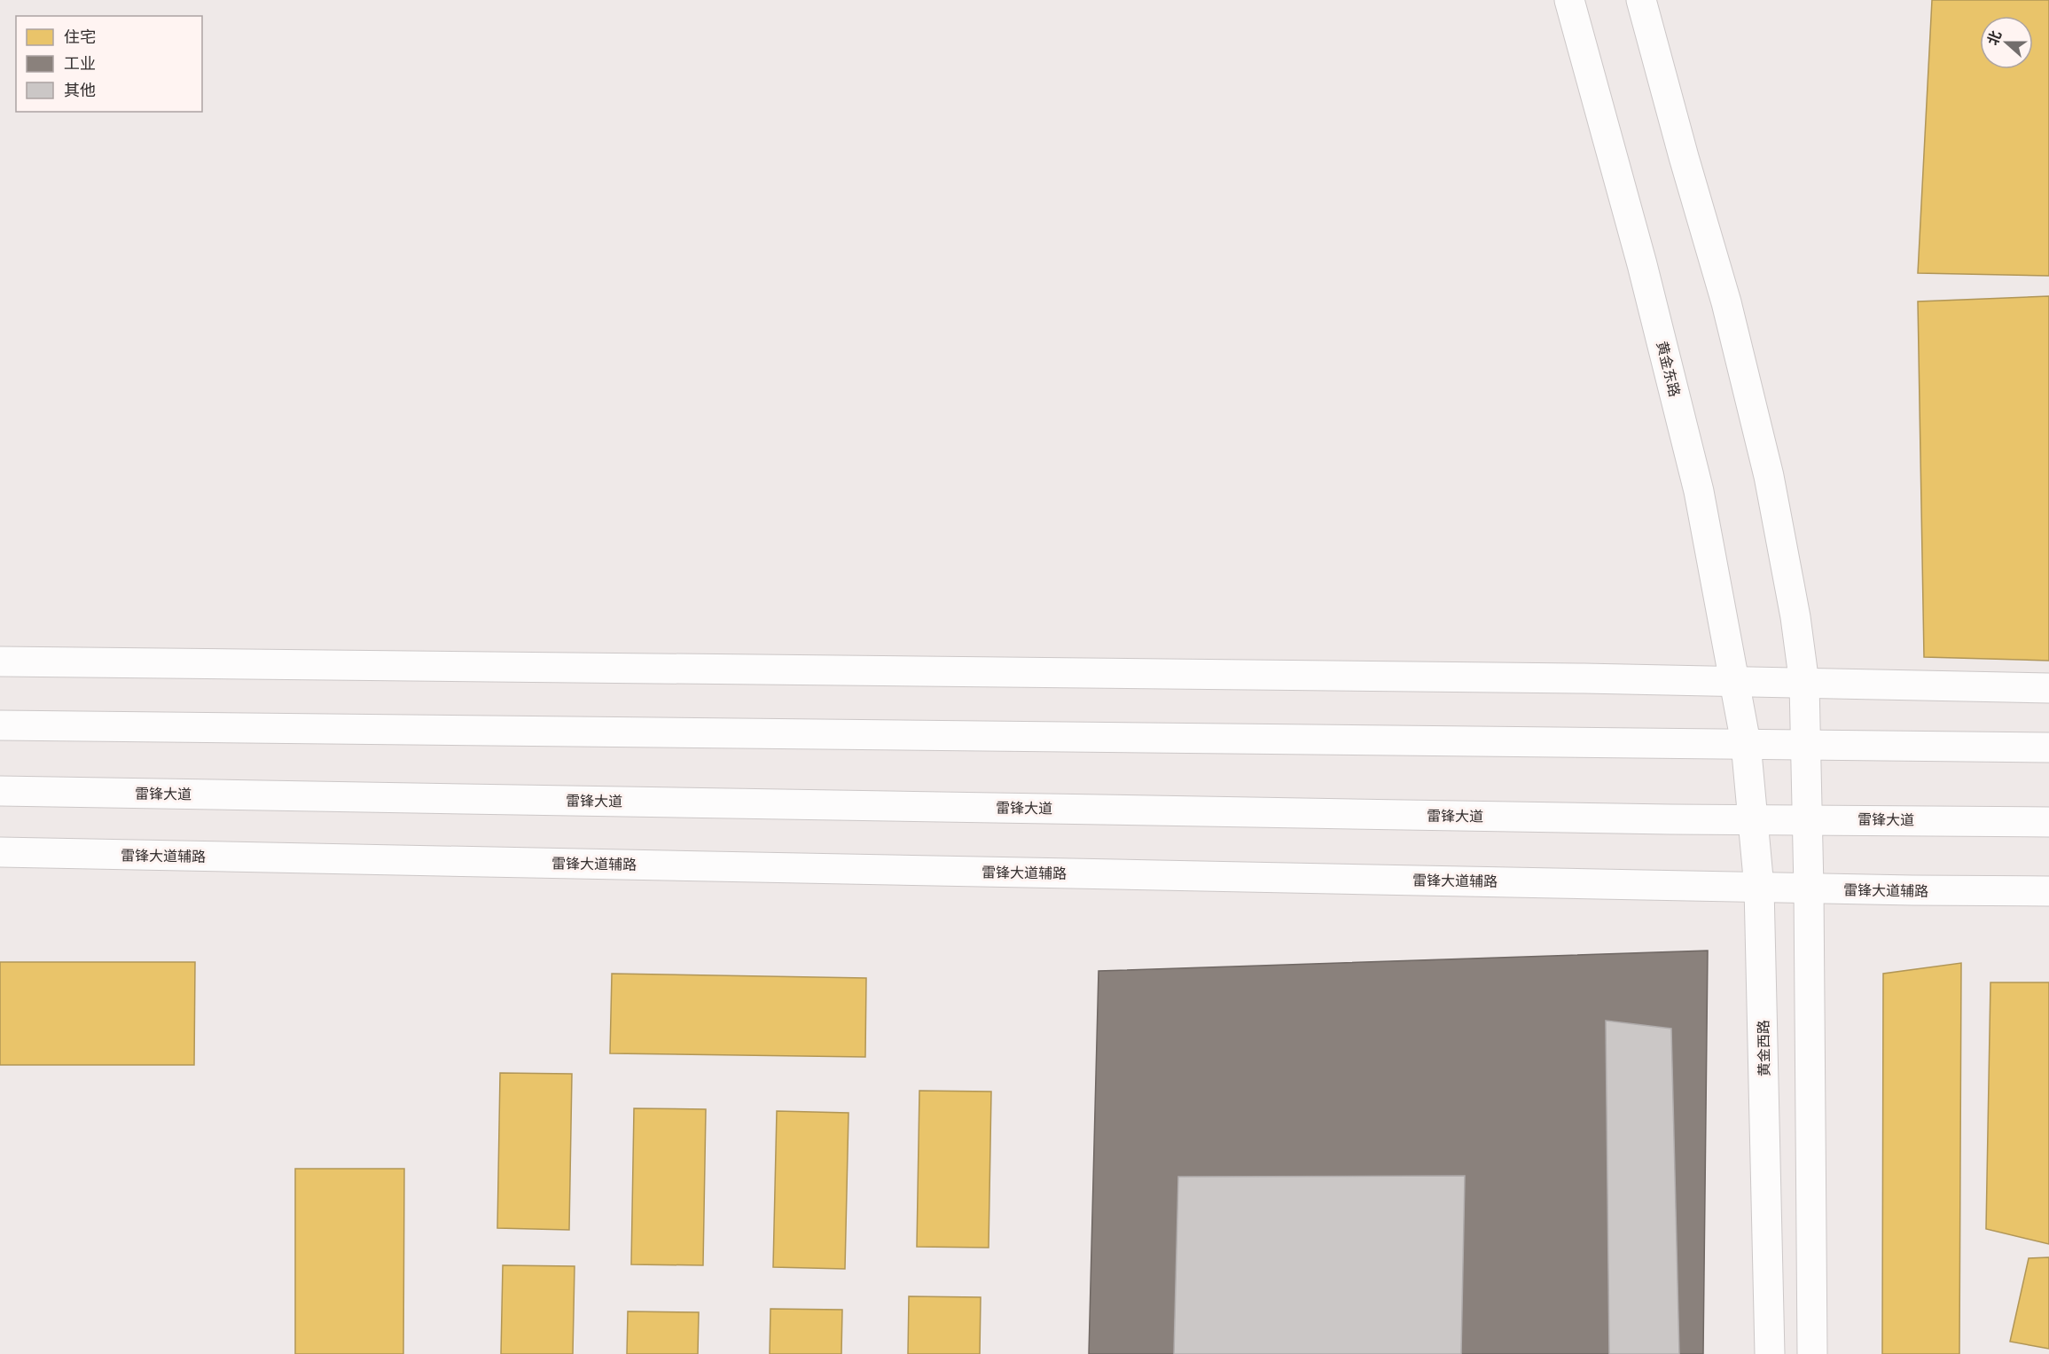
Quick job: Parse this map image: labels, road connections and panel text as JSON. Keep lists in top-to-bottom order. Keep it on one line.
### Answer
{"streets":{"main road":["黄金东路","雷锋大道","雷锋大道辅路","黄金西路"]},"crossings":[["黄金东路","黄金西路"],["雷锋大道","黄金西路"],["雷锋大道辅路","黄金西路"]],"legend":["住宅","工业","其他"],"north":"left"}
